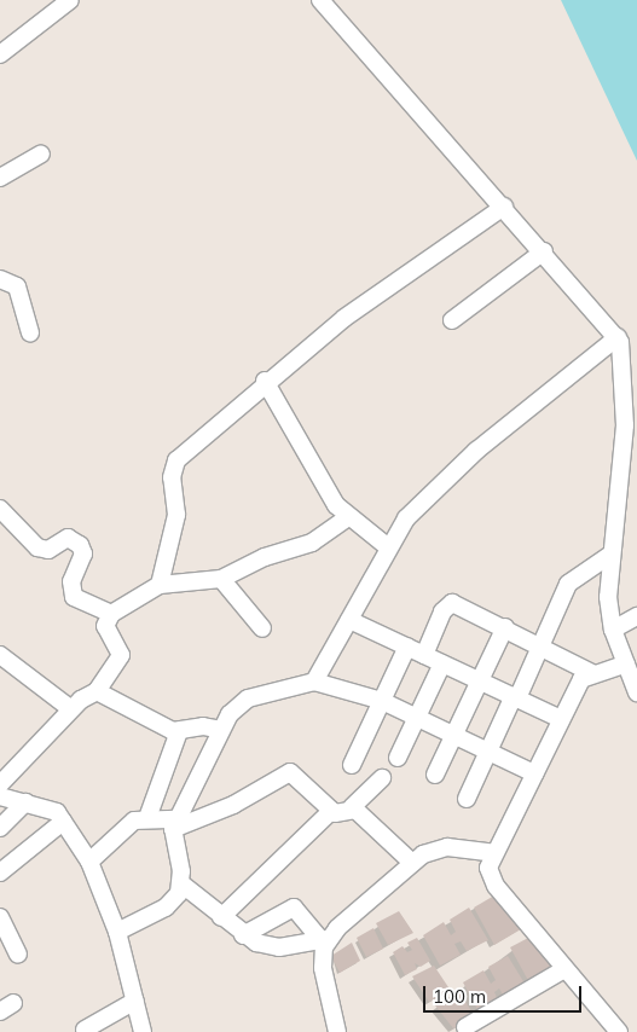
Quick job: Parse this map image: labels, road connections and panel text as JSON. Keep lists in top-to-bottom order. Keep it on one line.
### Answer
{"scale_bar":"100 m"}
